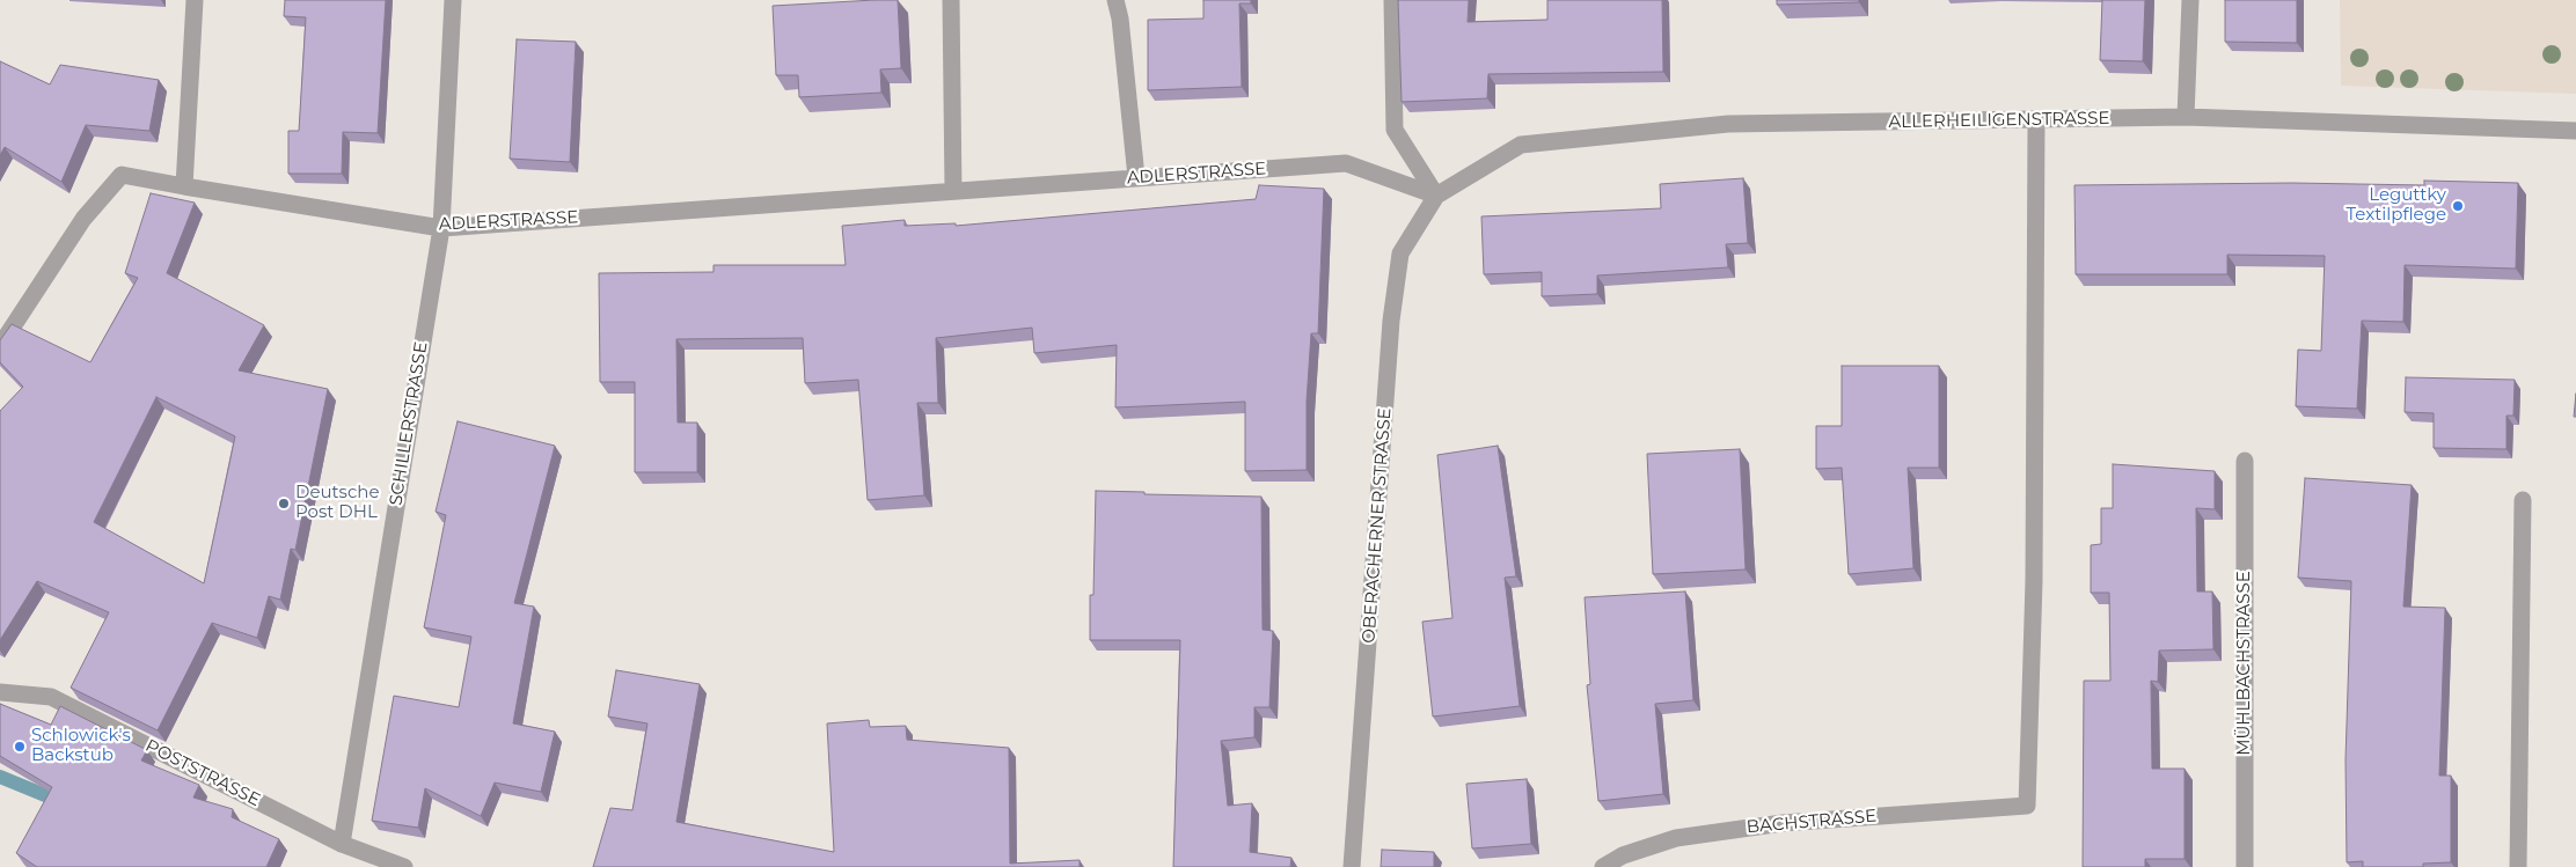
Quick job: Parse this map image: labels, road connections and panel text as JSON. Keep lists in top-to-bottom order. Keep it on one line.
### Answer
{"streets":{"street":["ALLERHEILIGENSTRASSE","ADLERSTRASSE","SCHILLERSTRASSE","OBERACHERNER STRASSE","MÜHLBACHSTRASSE","POSTSTRASSE","BACHSTRASSE"]},"crossings":[["ALLERHEILIGENSTRASSE","ADLERSTRASSE"],["ALLERHEILIGENSTRASSE","OBERACHERNER STRASSE"],["ALLERHEILIGENSTRASSE","BACHSTRASSE"],["ADLERSTRASSE","SCHILLERSTRASSE"],["ADLERSTRASSE","OBERACHERNER STRASSE"],["SCHILLERSTRASSE","POSTSTRASSE"]],"places":["Leguttky Textilpflege","Deutsche Post DHL","Schlowick's Backstub"]}
